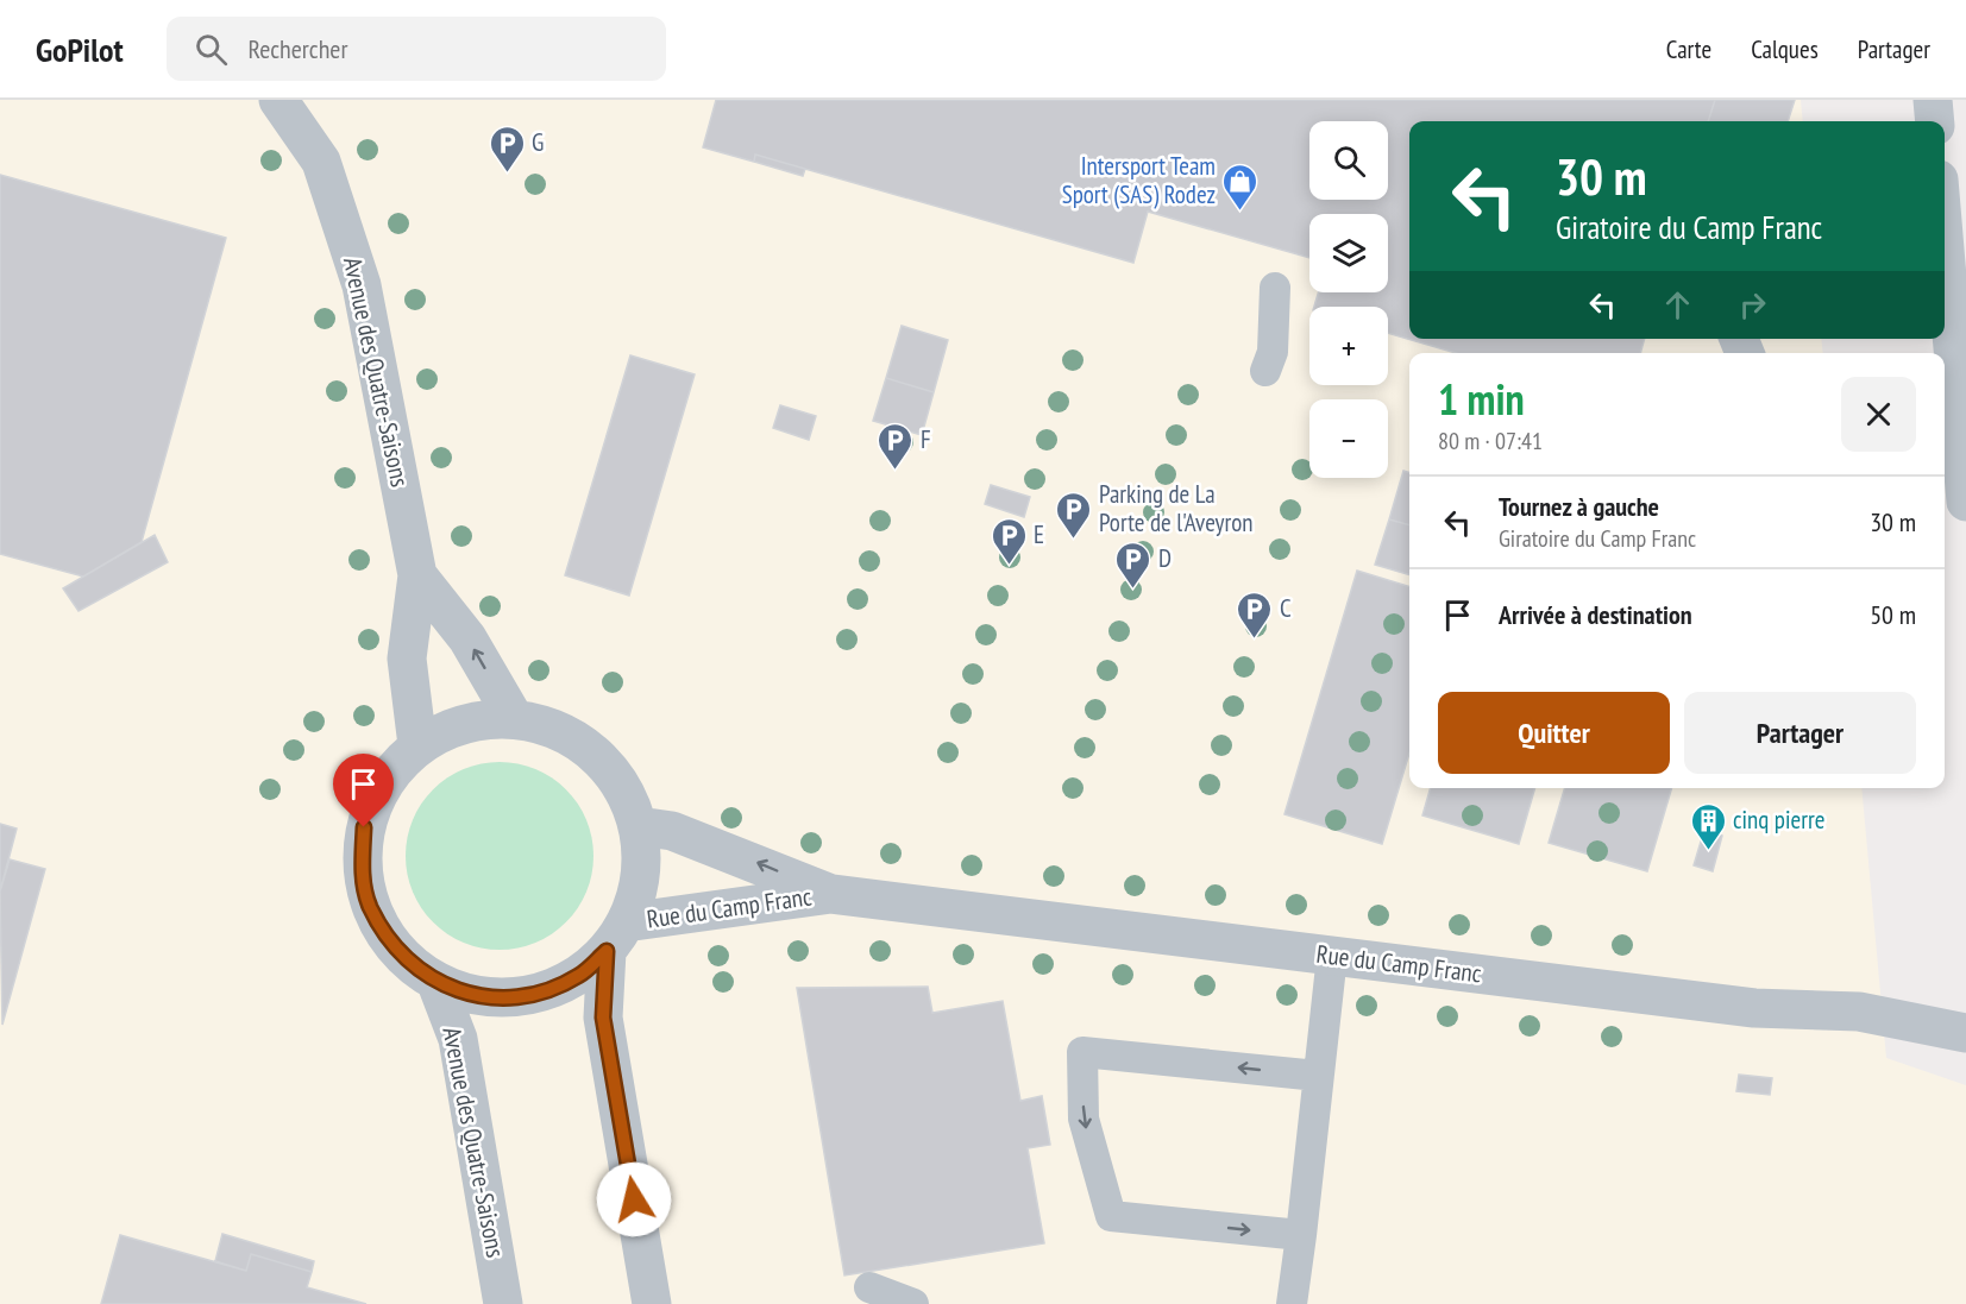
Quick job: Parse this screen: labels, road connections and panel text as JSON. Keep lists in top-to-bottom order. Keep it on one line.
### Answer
{"streets":{"street":["Avenue des Quatre-Saisons","Rue du Camp Franc"]},"places":{"parking":["G","F","Parking de La Porte de l'Aveyron","E","D","C"],"shop":["Intersport Team Sport (SAS) Rodez"],"building":["cinq pierre"]},"page":{"header":"GoPilot","search":"Rechercher","nav":["Carte","Calques","Partager"],"map_buttons":["+","−"],"turn":["30 m","Giratoire du Camp Franc"],"heading":["1 min","80 m · 07:41"],"list":[{"name":"Tournez à gauche","note":"Giratoire du Camp Franc","value":"30 m"},{"name":"Arrivée à destination","value":"50 m"}],"buttons":["Quitter","Partager"]}}
